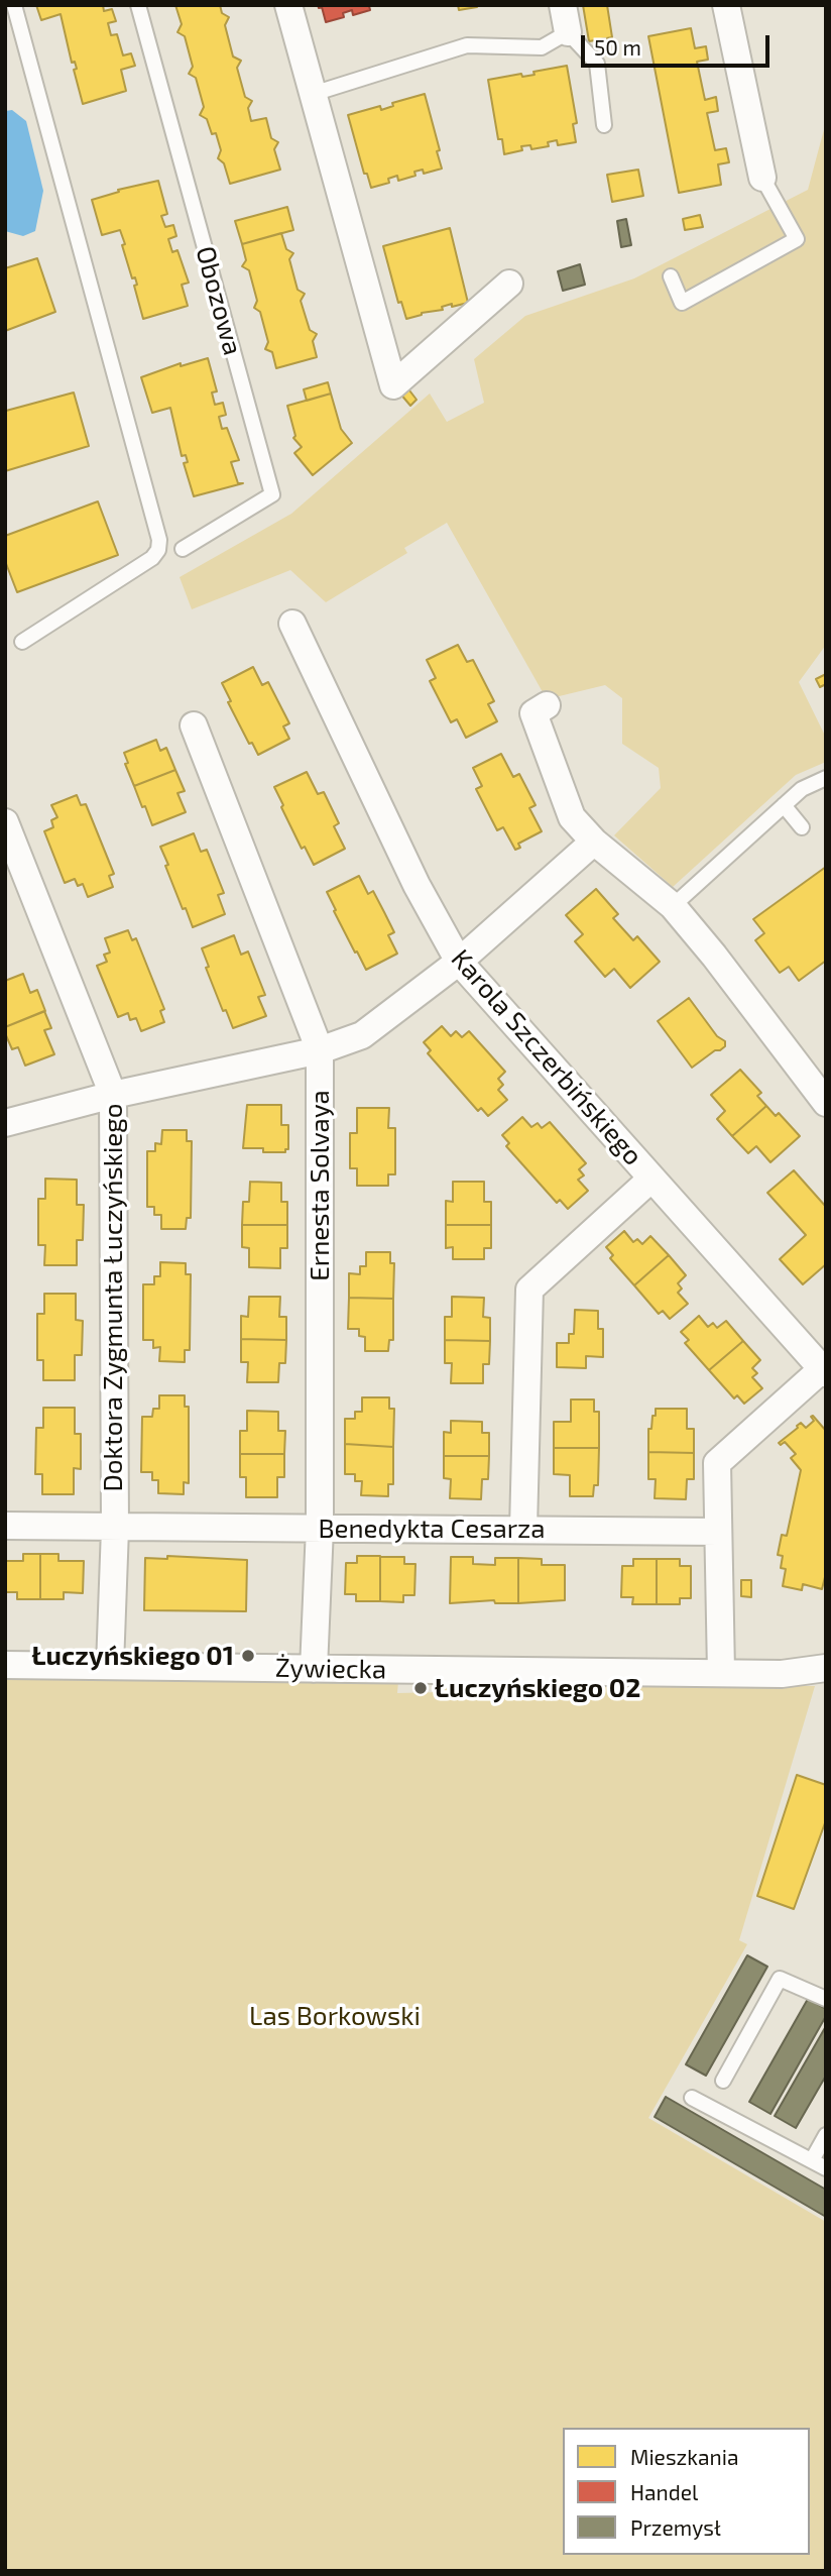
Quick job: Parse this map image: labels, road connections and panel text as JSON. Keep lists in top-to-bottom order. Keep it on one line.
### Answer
{"streets":{"street":["Karola Szczerbińskiego","Ernesta Solvaya","Doktora Zygmunta Łuczyńskiego","Benedykta Cesarza","Żywiecka"],"lane":["Obozowa"]},"crossings":[["Ernesta Solvaya","Benedykta Cesarza"],["Ernesta Solvaya","Żywiecka"],["Doktora Zygmunta Łuczyńskiego","Benedykta Cesarza"],["Doktora Zygmunta Łuczyńskiego","Żywiecka"]],"parks":["Las Borkowski"],"places":["Łuczyńskiego 01","Łuczyńskiego 02"],"legend":["Mieszkania","Handel","Przemysł"],"scale_bar":"50 m"}
